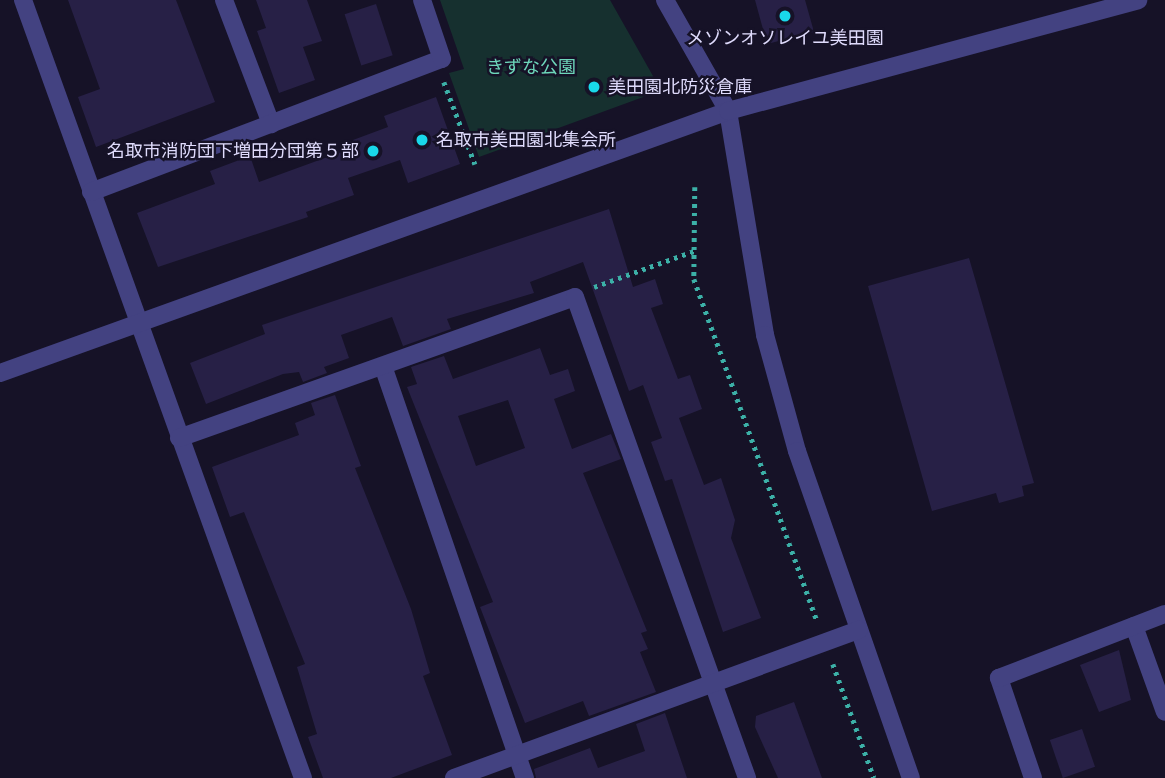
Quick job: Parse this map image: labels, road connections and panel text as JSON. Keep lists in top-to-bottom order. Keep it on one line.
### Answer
{"parks":["きずな公園"],"places":["メゾンオソレイユ美田園","美田園北防災倉庫","名取市美田園北集会所","名取市消防団下増田分団第５部"]}
